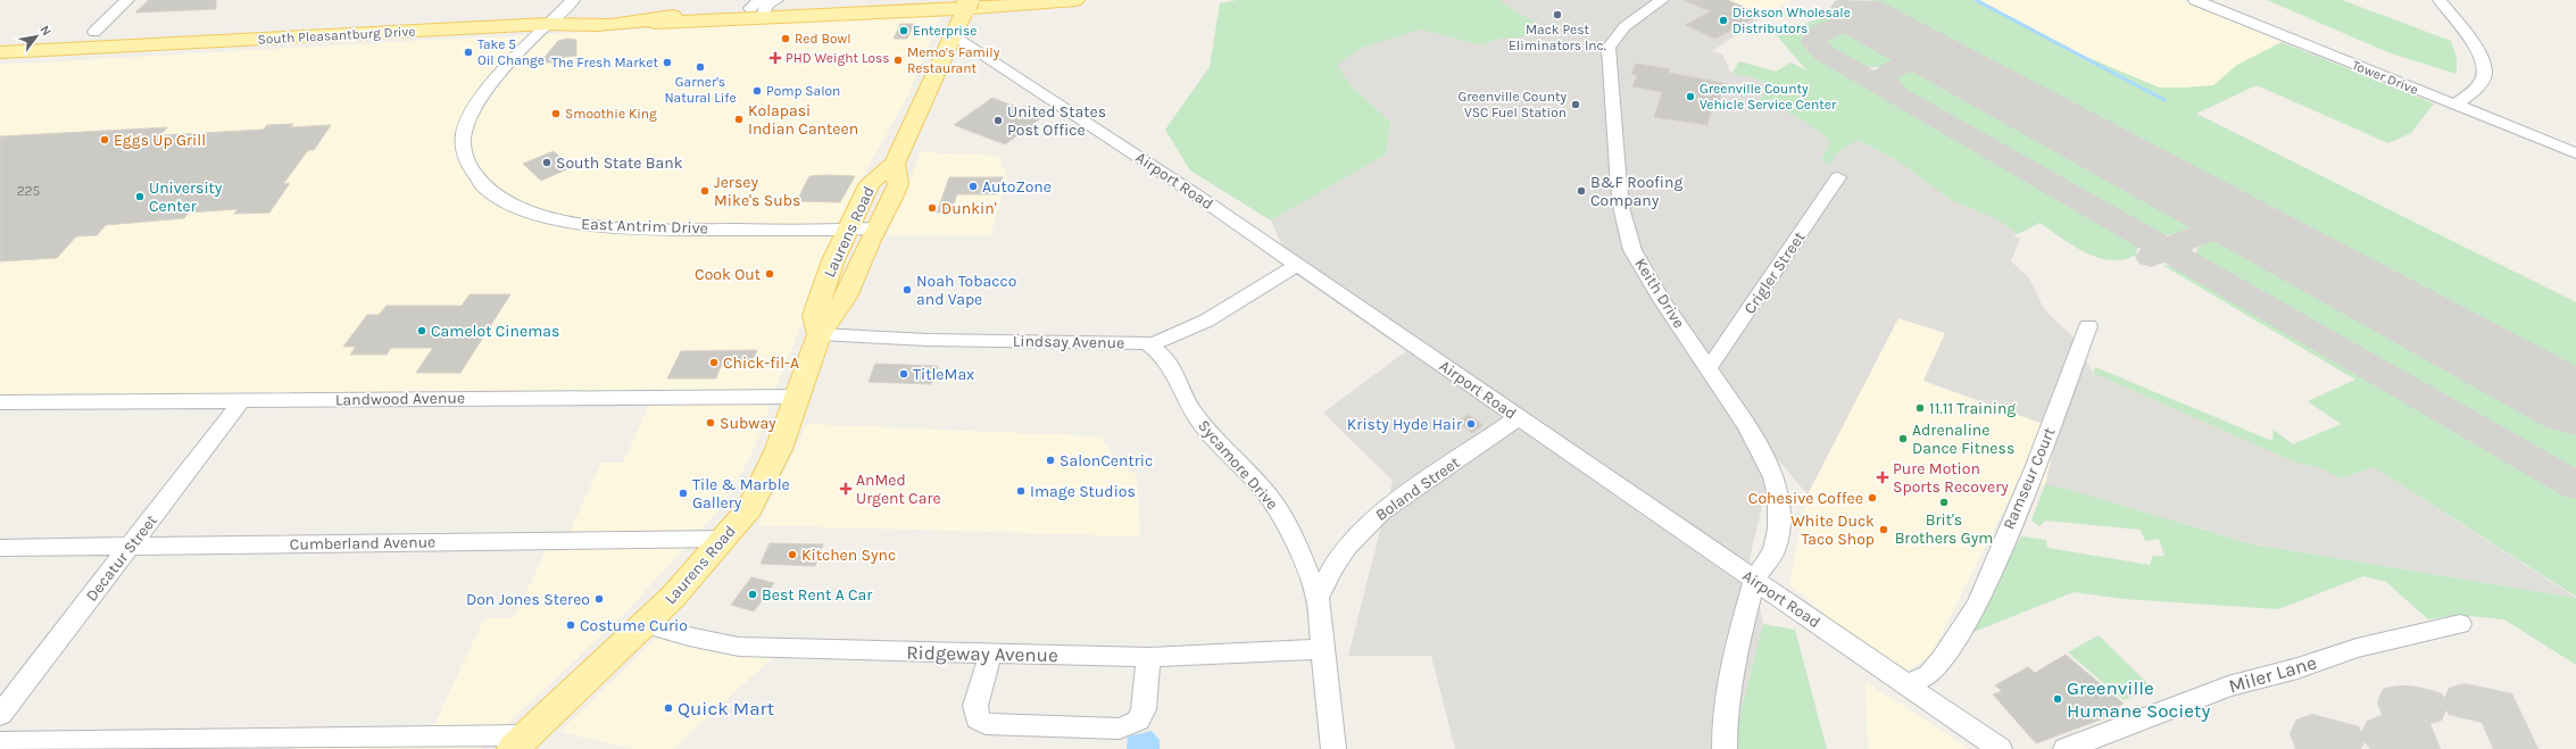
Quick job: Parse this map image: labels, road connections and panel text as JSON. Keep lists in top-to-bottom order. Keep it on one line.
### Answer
{"streets":{"main road":["South Pleasantburg Drive","Laurens Road"],"street":["Tower Drive","Airport Road","East Antrim Drive","Crigler Street","Keith Drive","Lindsay Avenue","Landwood Avenue","Sycamore Drive","Ramseur Court","Boland Street","Cumberland Avenue","Decatur Street","Ridgeway Avenue","Miler Lane"]},"crossings":[["South Pleasantburg Drive","East Antrim Drive"],["Airport Road","Laurens Road"],["Airport Road","Keith Drive"],["Airport Road","Lindsay Avenue"],["Airport Road","Ramseur Court"],["Airport Road","Boland Street"],["East Antrim Drive","Laurens Road"],["Laurens Road","Lindsay Avenue"],["Laurens Road","Landwood Avenue"],["Laurens Road","Cumberland Avenue"],["Laurens Road","Ridgeway Avenue"],["Crigler Street","Keith Drive"],["Lindsay Avenue","Sycamore Drive"],["Landwood Avenue","Decatur Street"],["Sycamore Drive","Boland Street"],["Sycamore Drive","Ridgeway Avenue"],["Cumberland Avenue","Decatur Street"]],"places":{"other":["Mack Pest Eliminators Inc.","Dickson Wholesale Distributors","Enterprise","Red Bowl","Take 5 Oil Change","Memo's Family Restaurant","The Fresh Market","Garner's Natural Life","Pomp Salon","Greenville County Vehicle Service Center","Greenville County VSC Fuel Station","Smoothie King","Kolapasi Indian Canteen","United States Post Office","Eggs Up Grill","South State Bank","AutoZone","Jersey Mike's Subs","B&F Roofing Company","University Center","Dunkin'","Cook Out","Noah Tobacco and Vape","Camelot Cinemas","Chick-fil-A","TitleMax","11.11 Training","Subway","Kristy Hyde Hair","Adrenaline Dance Fitness","SalonCentric","Image Studios","Tile & Marble Gallery","Cohesive Coffee","Brit's Brothers Gym","White Duck Taco Shop","Kitchen Sync","Best Rent A Car","Don Jones Stereo","Costume Curio","Greenville Humane Society","Quick Mart"],"health":["PHD Weight Loss","Pure Motion Sports Recovery","AnMed Urgent Care"]},"house_numbers":["225"],"north":"top right"}
